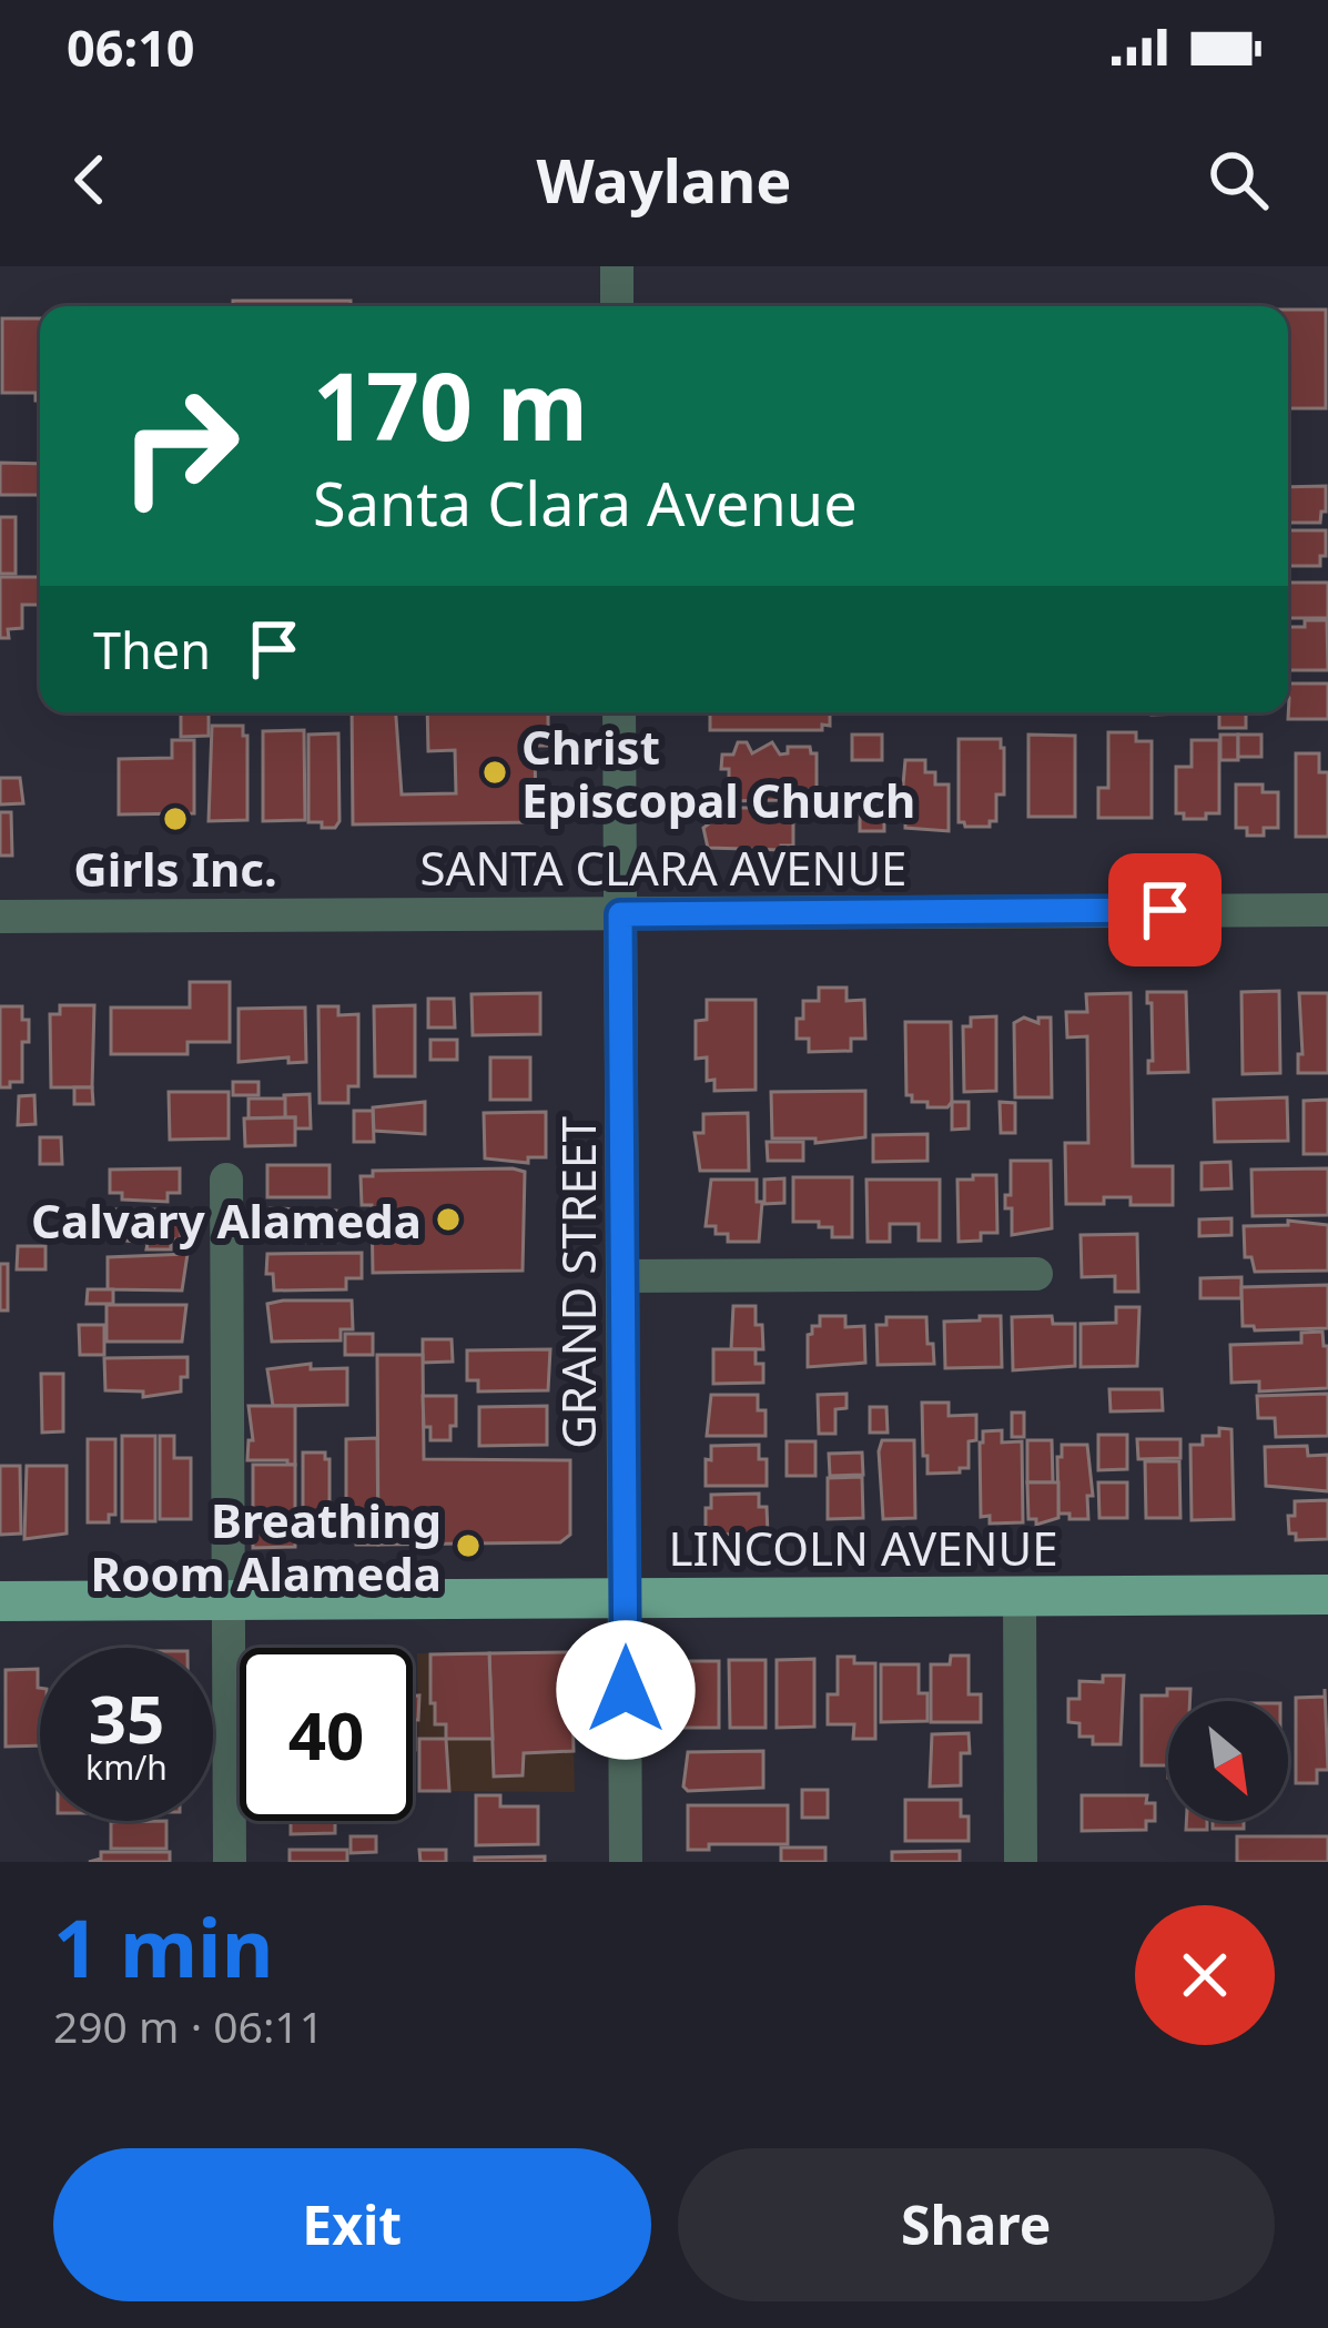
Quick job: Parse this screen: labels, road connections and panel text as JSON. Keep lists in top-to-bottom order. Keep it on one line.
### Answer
{"streets":{"main road":["LINCOLN AVENUE"],"street":["SANTA CLARA AVENUE","GRAND STREET"]},"crossings":[["SANTA CLARA AVENUE","GRAND STREET"],["GRAND STREET","LINCOLN AVENUE"]],"places":["Christ Episcopal Church","Girls Inc.","Calvary Alameda","Breathing Room Alameda"],"north":"bottom right","page":{"status":"06:10","header":"Waylane","turn":["170 m","Santa Clara Avenue"],"then":"Then","speed":"35 km/h","limit":"40","heading":["1 min","290 m · 06:11"],"buttons":["Exit","Share"]}}
